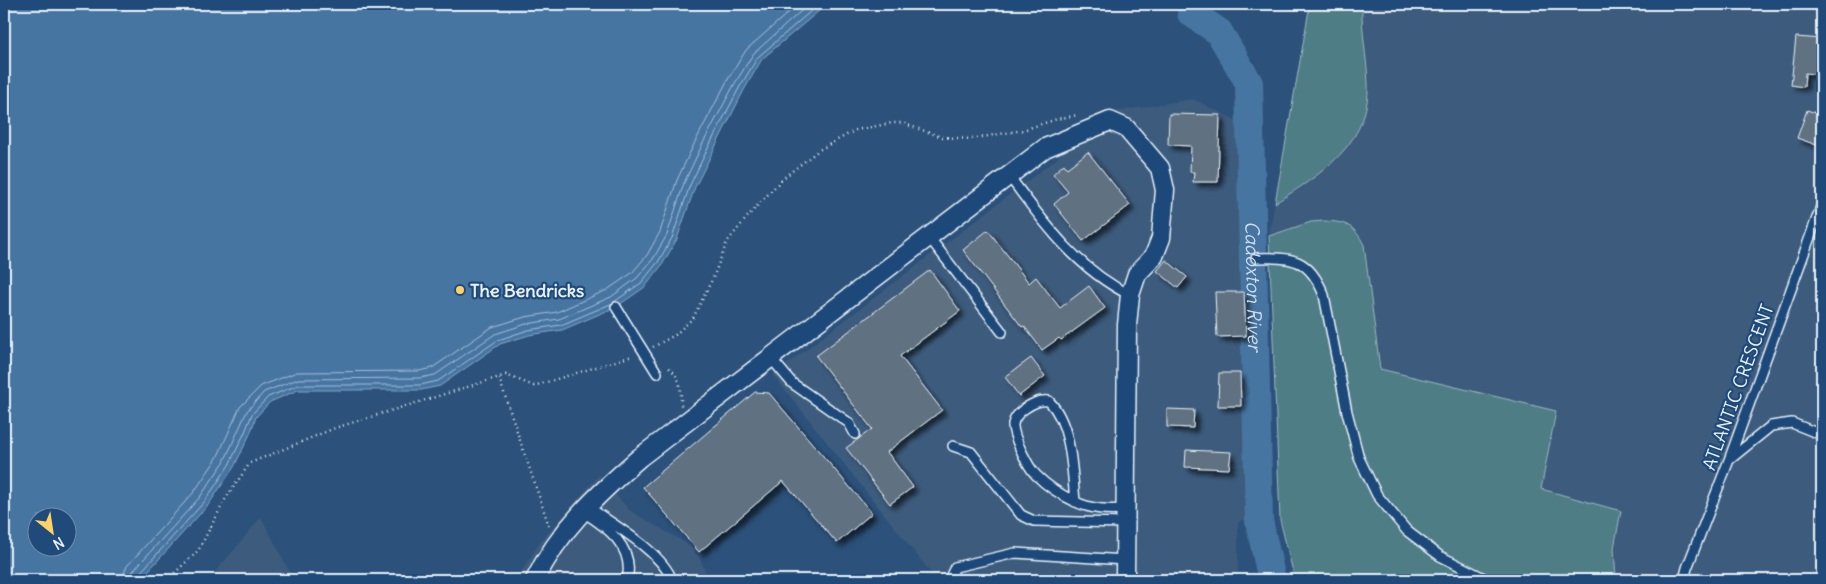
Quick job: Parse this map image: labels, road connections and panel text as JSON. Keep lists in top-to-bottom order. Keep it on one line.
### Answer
{"streets":{"lane":["ATLANTIC CRESCENT"]},"water":["Cadoxton River"],"places":["The Bendricks"],"north":"bottom right"}
